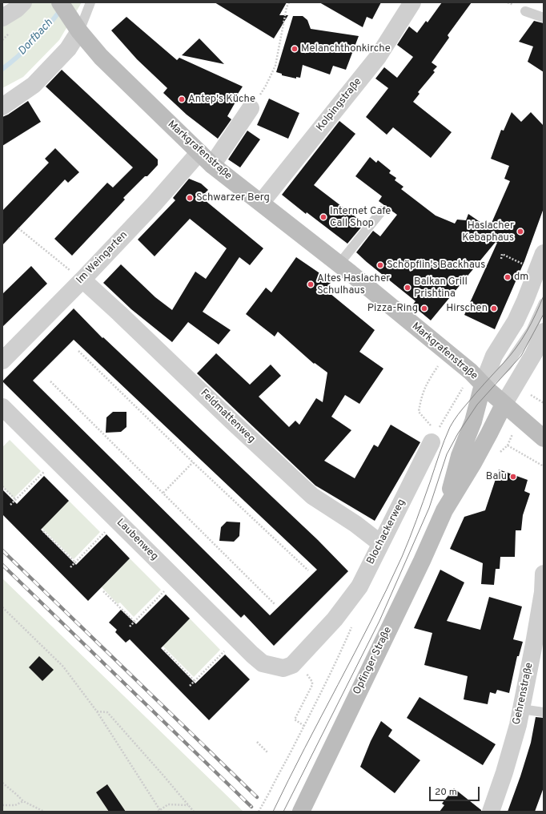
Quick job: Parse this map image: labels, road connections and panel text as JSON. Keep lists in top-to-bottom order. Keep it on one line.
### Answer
{"streets":{"street":["Kolpingstraße","Markgrafenstraße","Im Weingarten","Feldmattenweg","Blochackerweg","Laubenweg","Opfinger Straße","Gehrenstraße"]},"crossings":[["Kolpingstraße","Markgrafenstraße"],["Markgrafenstraße","Im Weingarten"],["Markgrafenstraße","Opfinger Straße"],["Im Weingarten","Feldmattenweg"],["Feldmattenweg","Blochackerweg"],["Blochackerweg","Laubenweg"]],"water":["Dorfbach"],"places":["Melanchthonkirche","Antep's Küche","Schwarzer Berg","Internet Cafe Call Shop","Haslacher Kebaphaus","Schöpflin's Backhaus","dm","Altes Haslacher Schulhaus","Balkan Grill Prishtina","Pizza-Ring","Hirschen","Balu"],"scale_bar":"20 m"}
